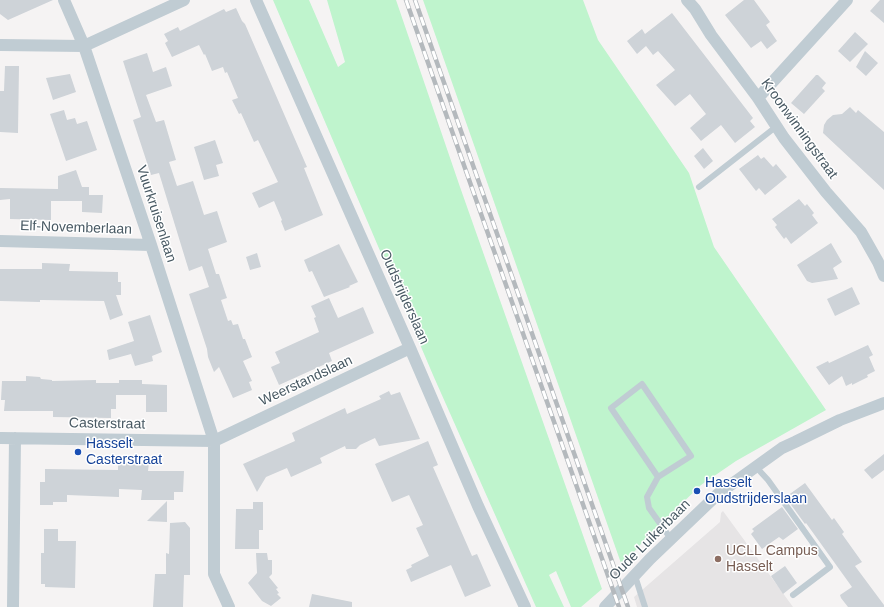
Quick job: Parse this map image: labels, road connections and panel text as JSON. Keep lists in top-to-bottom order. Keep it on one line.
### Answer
{"streets":{"street":["Kroonwinningstraat","Vuurkruisenlaan","Elf-Novemberlaan","Oudstrijderslaan","Weerstandslaan","Casterstraat","Oude Luikerbaan"]},"crossings":[["Vuurkruisenlaan","Elf-Novemberlaan"],["Vuurkruisenlaan","Weerstandslaan"],["Vuurkruisenlaan","Casterstraat"],["Oudstrijderslaan","Weerstandslaan"],["Weerstandslaan","Casterstraat"]],"places":["Hasselt Casterstraat","Hasselt Oudstrijderslaan","UCLL Campus Hasselt"]}
